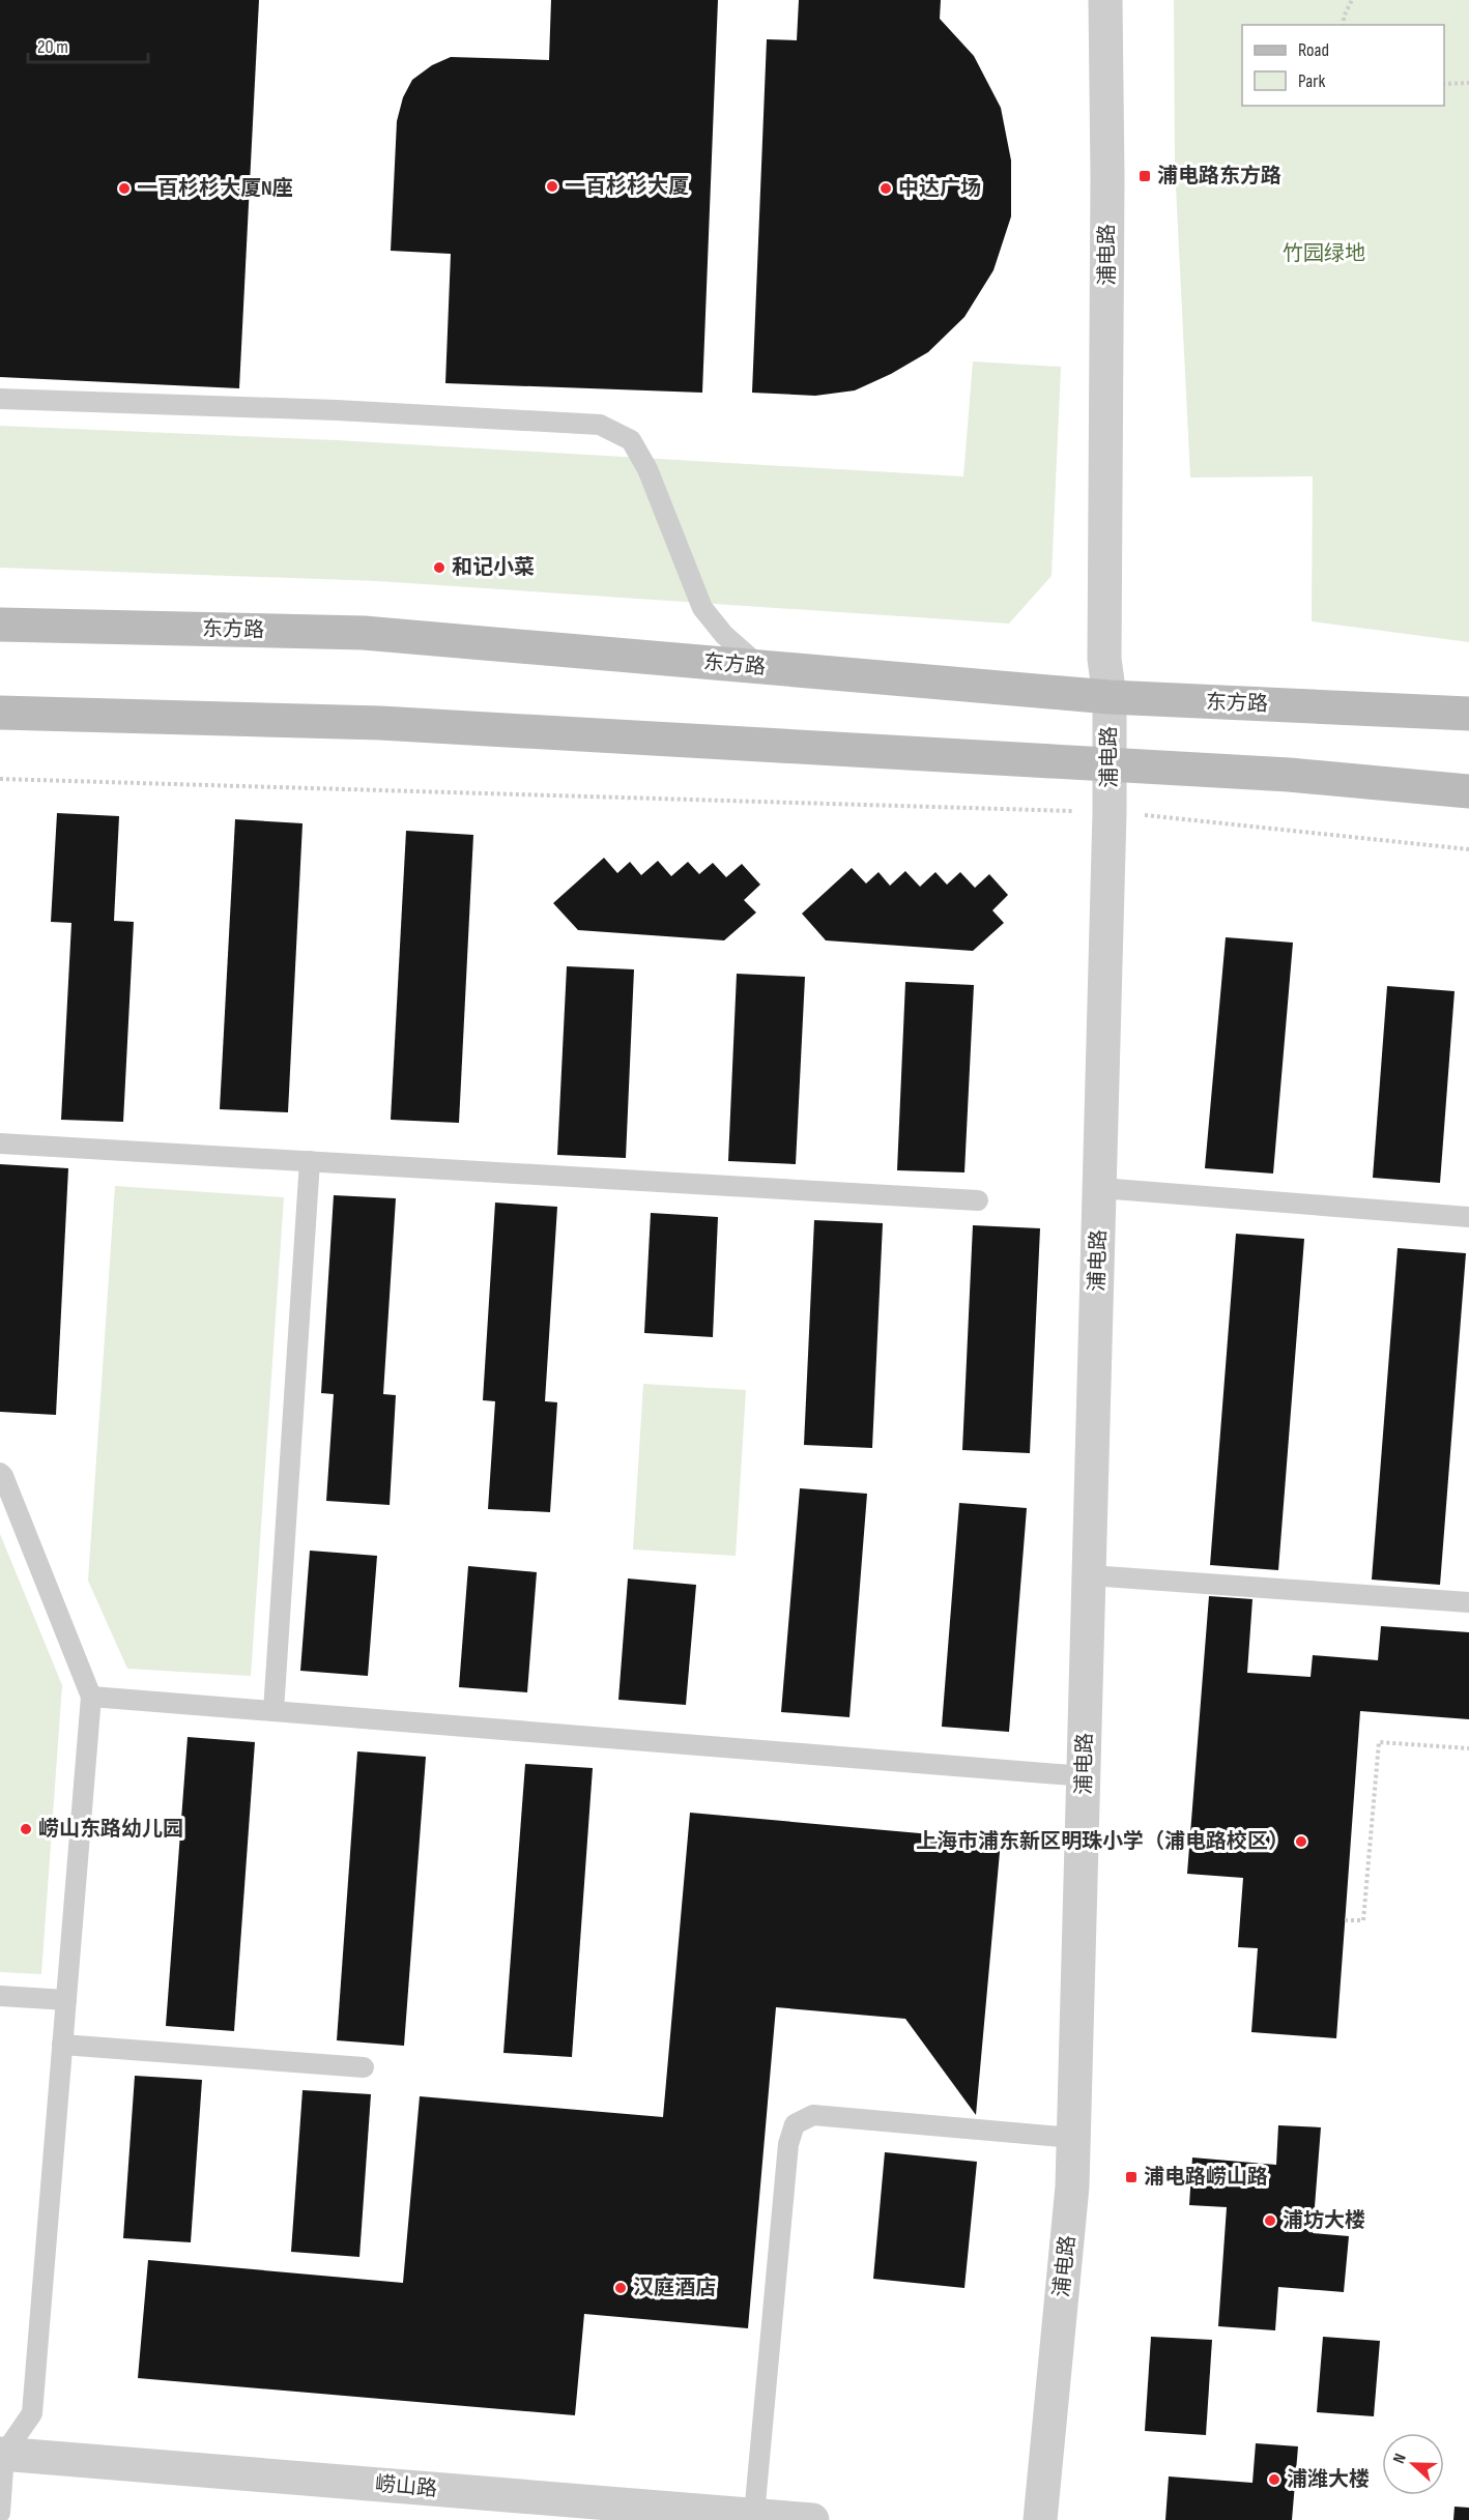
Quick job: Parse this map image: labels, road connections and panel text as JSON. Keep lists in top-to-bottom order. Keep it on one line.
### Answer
{"streets":{"main road":["东方路"],"street":["浦电路","崂山路"]},"crossings":[["浦电路","东方路"]],"parks":["竹园绿地"],"places":{"transit":["浦电路东方路","浦电路崂山路"],"other":["一百杉杉大厦","一百杉杉大厦N座","中达广场","和记小菜","崂山东路幼儿园","上海市浦东新区明珠小学（浦电路校区）","浦坊大楼","汉庭酒店","浦潍大楼"]},"legend":["Road","Park"],"scale_bar":"20 m","north":"left"}
